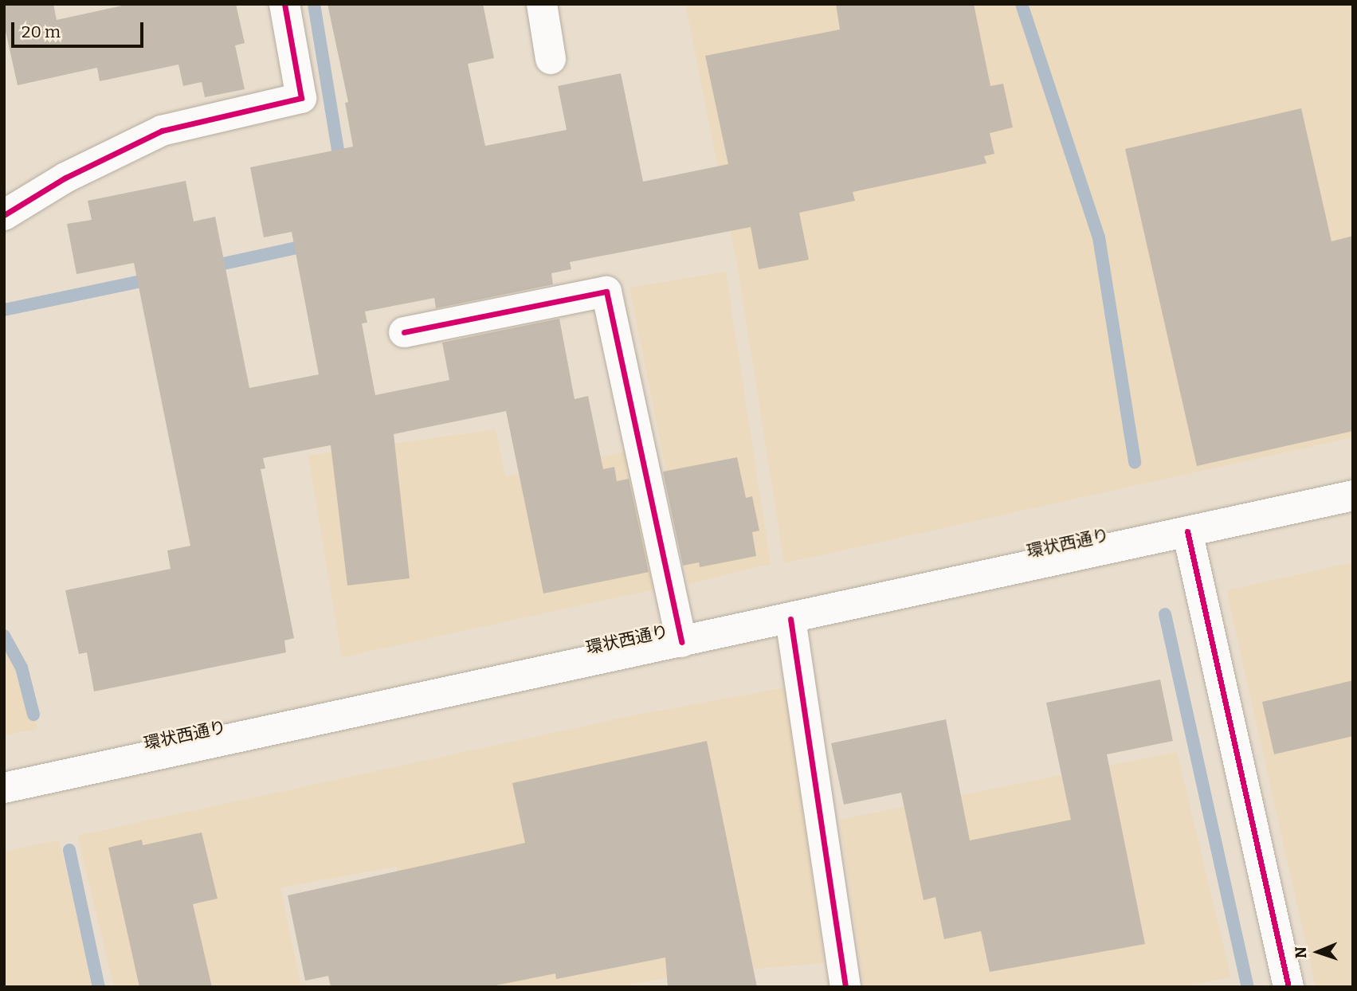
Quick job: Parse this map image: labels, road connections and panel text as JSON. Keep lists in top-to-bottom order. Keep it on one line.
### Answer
{"streets":{"main road":["環状西通り"]},"scale_bar":"20 m","north":"left"}
